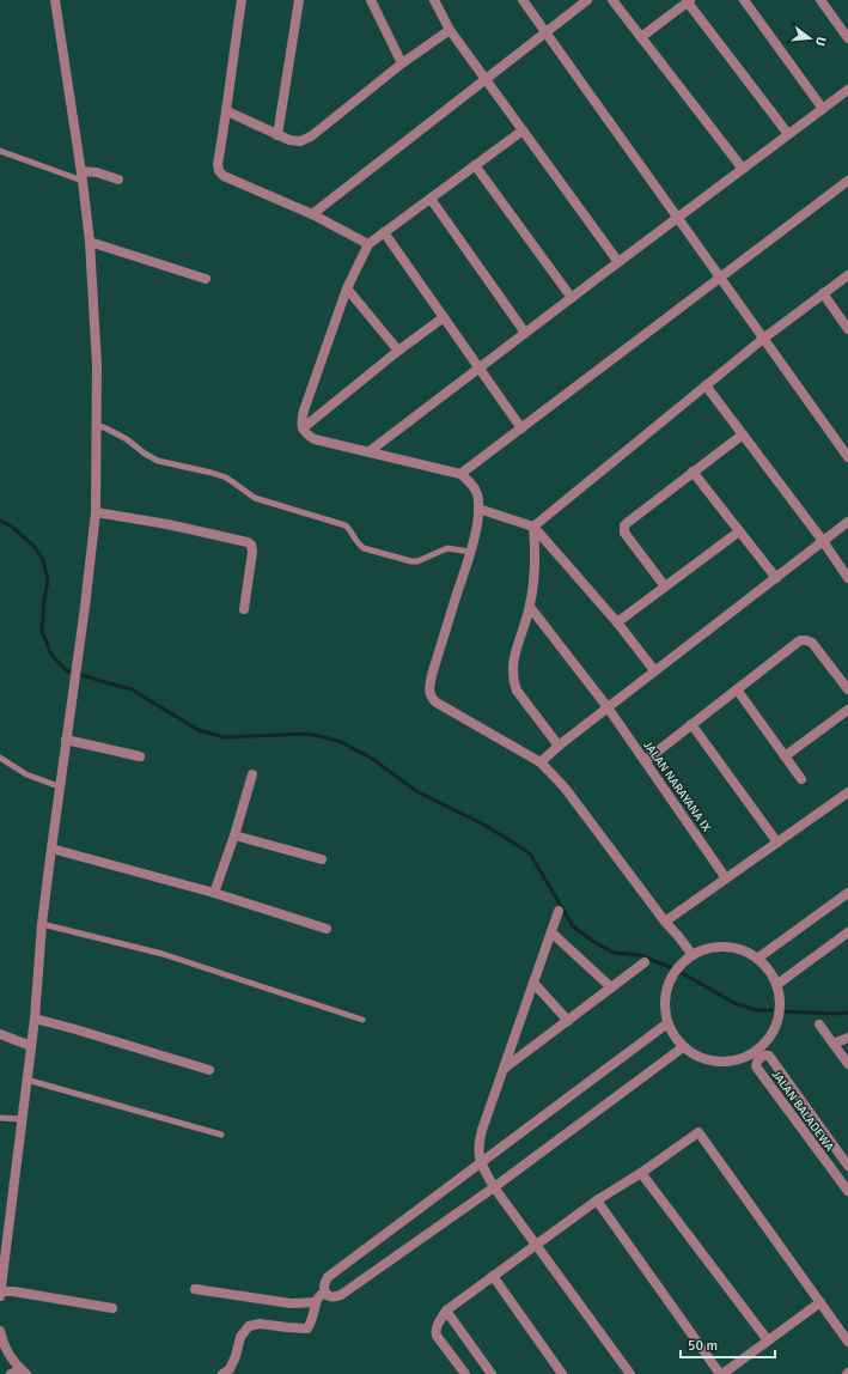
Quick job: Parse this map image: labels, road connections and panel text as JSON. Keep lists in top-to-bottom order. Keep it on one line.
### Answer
{"streets":{"street":["JALAN NARAYANA IX","JALAN BALADEWA"]},"scale_bar":"50 m","north":"right"}
